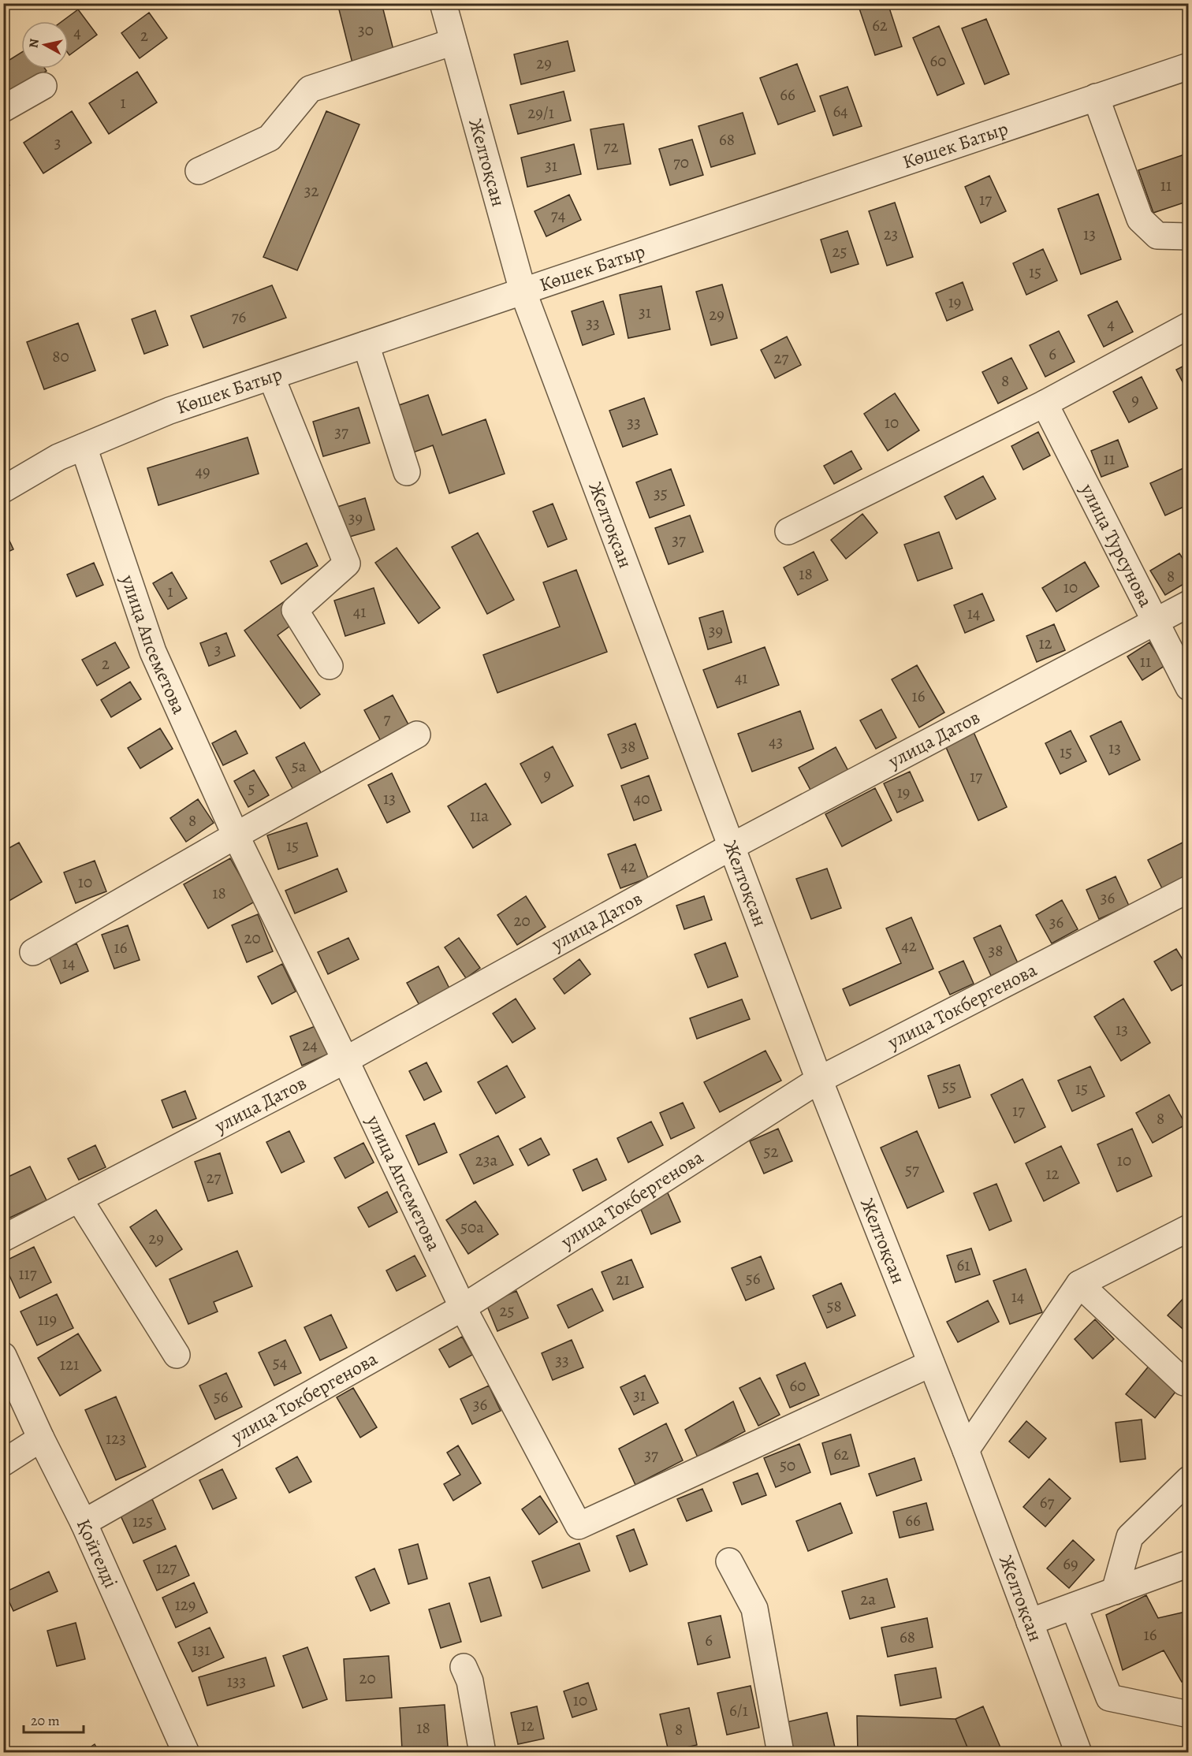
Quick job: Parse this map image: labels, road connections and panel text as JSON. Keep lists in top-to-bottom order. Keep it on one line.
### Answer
{"streets":{"street":["Көшек Батыр","Желтоқсан","улица Турсунова","улица Апсеметова","улица Датов","улица Токбергенова","Қойгелді"]},"crossings":[["Көшек Батыр","Желтоқсан"],["Көшек Батыр","улица Апсеметова"],["Желтоқсан","улица Апсеметова"],["Желтоқсан","улица Датов"],["Желтоқсан","улица Токбергенова"],["улица Турсунова","улица Датов"],["улица Апсеметова","улица Датов"],["улица Апсеметова","улица Токбергенова"],["улица Токбергенова","Қойгелді"]],"house_numbers":["62","30","4","2","60","29","66","1","64","29/1","68","3","72","70","31","11","32","17","74","23","13","25","15","19","31","29","76","33","4","6","80","27","8","9","33","10","37","11","49","35","39","37","18","8","10","1","41","14","39","12","3","11","2","41","16","7","43","38","13","15","5а","9","17","5","19","13","40","11а","8","15","42","10","18","36","20","36","20","42","16","38","14","13","24","55","15","17","8","52","23а","10","57","12","27","50а","29","61","117","56","21","14","58","25","119","33","54","121","60","31","56","36","123","62","37","50","67","66","125","69","127","2а","129","16","68","6","131","20","133","10","6/1","12","18","8"],"scale_bar":"20 m","north":"left"}
